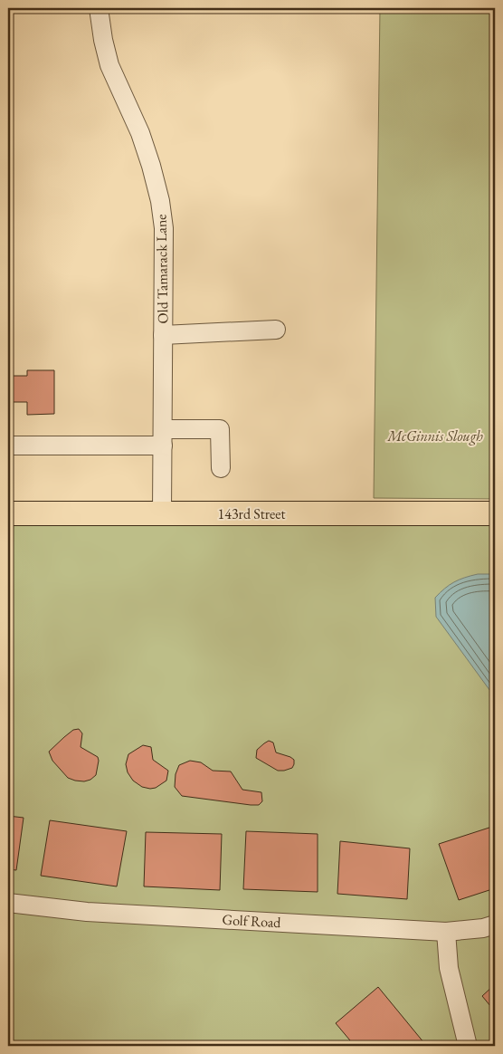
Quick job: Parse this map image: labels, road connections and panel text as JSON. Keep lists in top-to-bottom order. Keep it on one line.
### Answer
{"streets":{"main road":["143rd Street"],"street":["Old Tamarack Lane","Golf Road"]},"crossings":[["Old Tamarack Lane","143rd Street"]],"parks":["McGinnis Slough"]}
